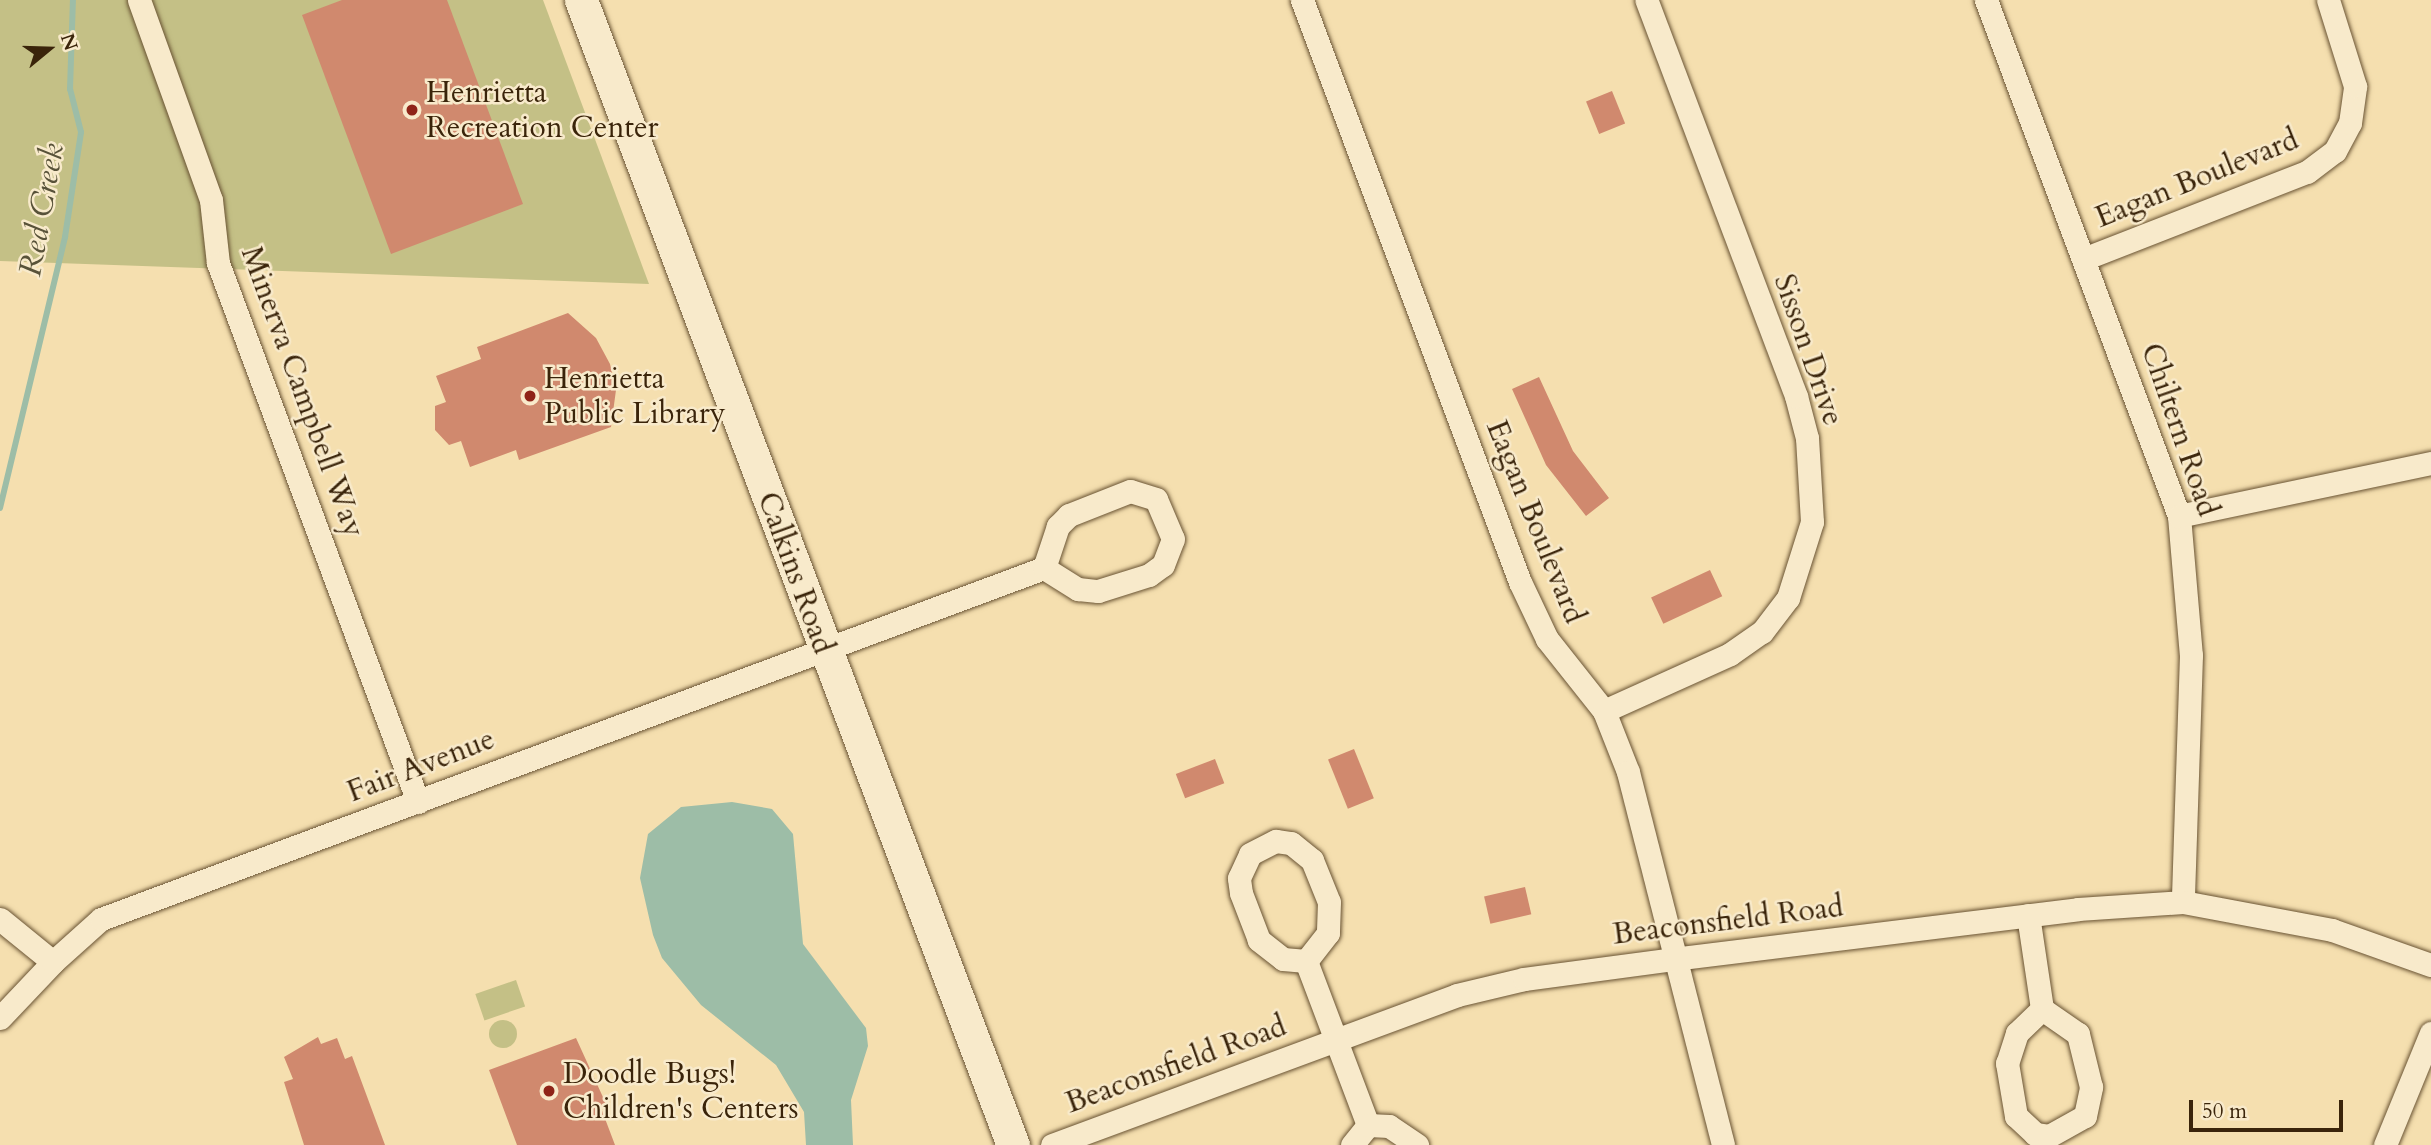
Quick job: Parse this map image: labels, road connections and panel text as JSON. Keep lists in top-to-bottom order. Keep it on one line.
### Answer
{"streets":{"main road":["Calkins Road"],"street":["Eagan Boulevard","Sisson Drive","Minerva Campbell Way","Chiltern Road","Fair Avenue","Beaconsfield Road"]},"crossings":[["Eagan Boulevard","Sisson Drive"],["Eagan Boulevard","Chiltern Road"],["Eagan Boulevard","Beaconsfield Road"],["Minerva Campbell Way","Fair Avenue"],["Chiltern Road","Beaconsfield Road"],["Calkins Road","Fair Avenue"]],"water":["Red Creek"],"places":["Henrietta Recreation Center","Henrietta Public Library","Doodle Bugs! Children's Centers"],"scale_bar":"50 m","north":"right"}
